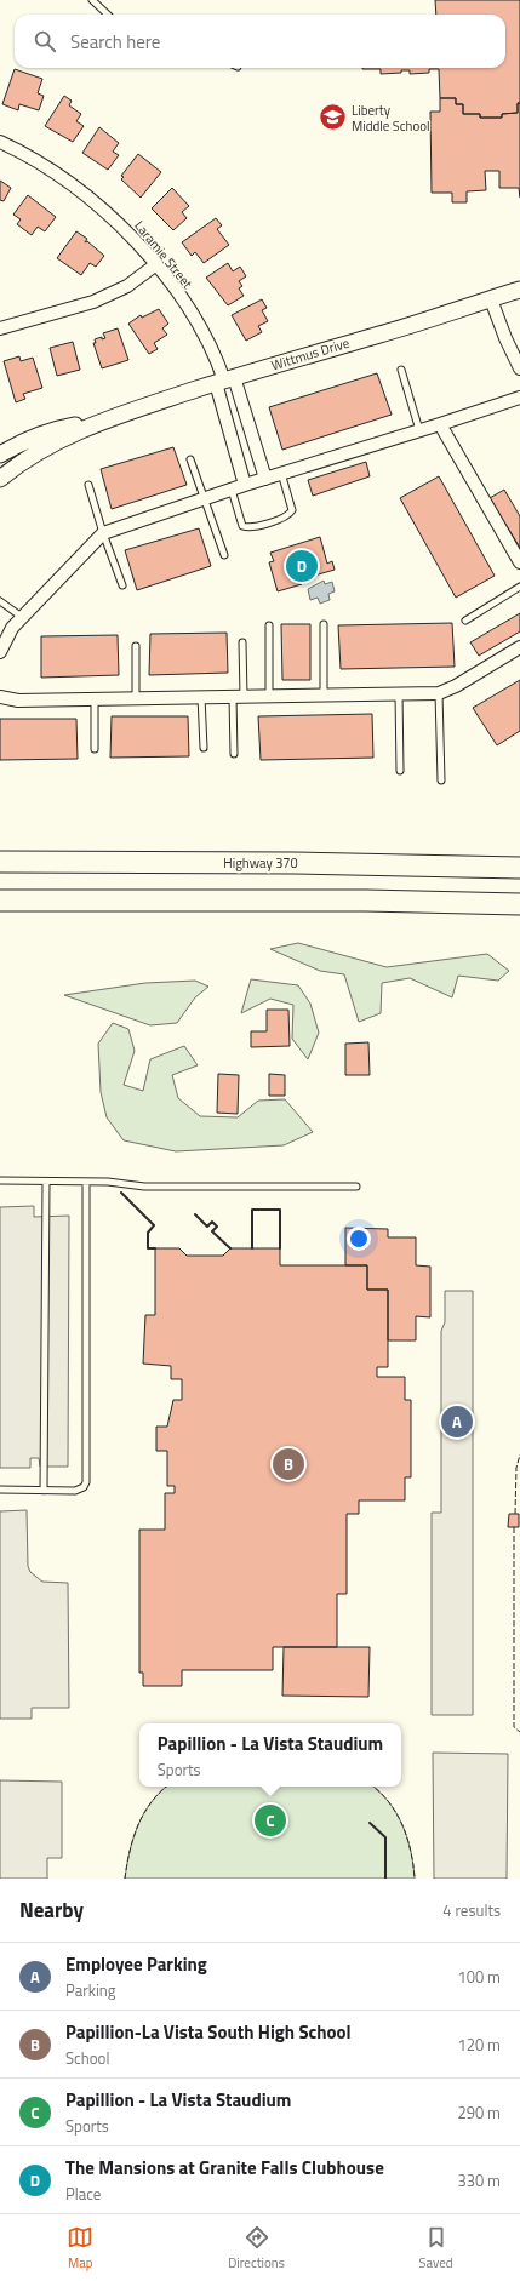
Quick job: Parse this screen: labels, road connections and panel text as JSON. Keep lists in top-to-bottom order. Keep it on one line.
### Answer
{"streets":{"highway":["Highway 370"],"street":["Laramie Street","Wittmus Drive"]},"crossings":[["Laramie Street","Wittmus Drive"]],"places":{"school or university":["Liberty Middle School"]},"page":{"search":"Search here","pins":["D","A","B","C"],"popup":["Papillion - La Vista Staudium","Sports"],"heading":["Nearby","4 results"],"list":[{"mark":"A","name":"Employee Parking","note":"Parking","value":"100 m"},{"mark":"B","name":"Papillion-La Vista South High School","note":"School","value":"120 m"},{"mark":"C","name":"Papillion - La Vista Staudium","note":"Sports","value":"290 m"},{"mark":"D","name":"The Mansions at Granite Falls Clubhouse","note":"Place","value":"330 m"}],"nav":["Map","Directions","Saved"]}}
